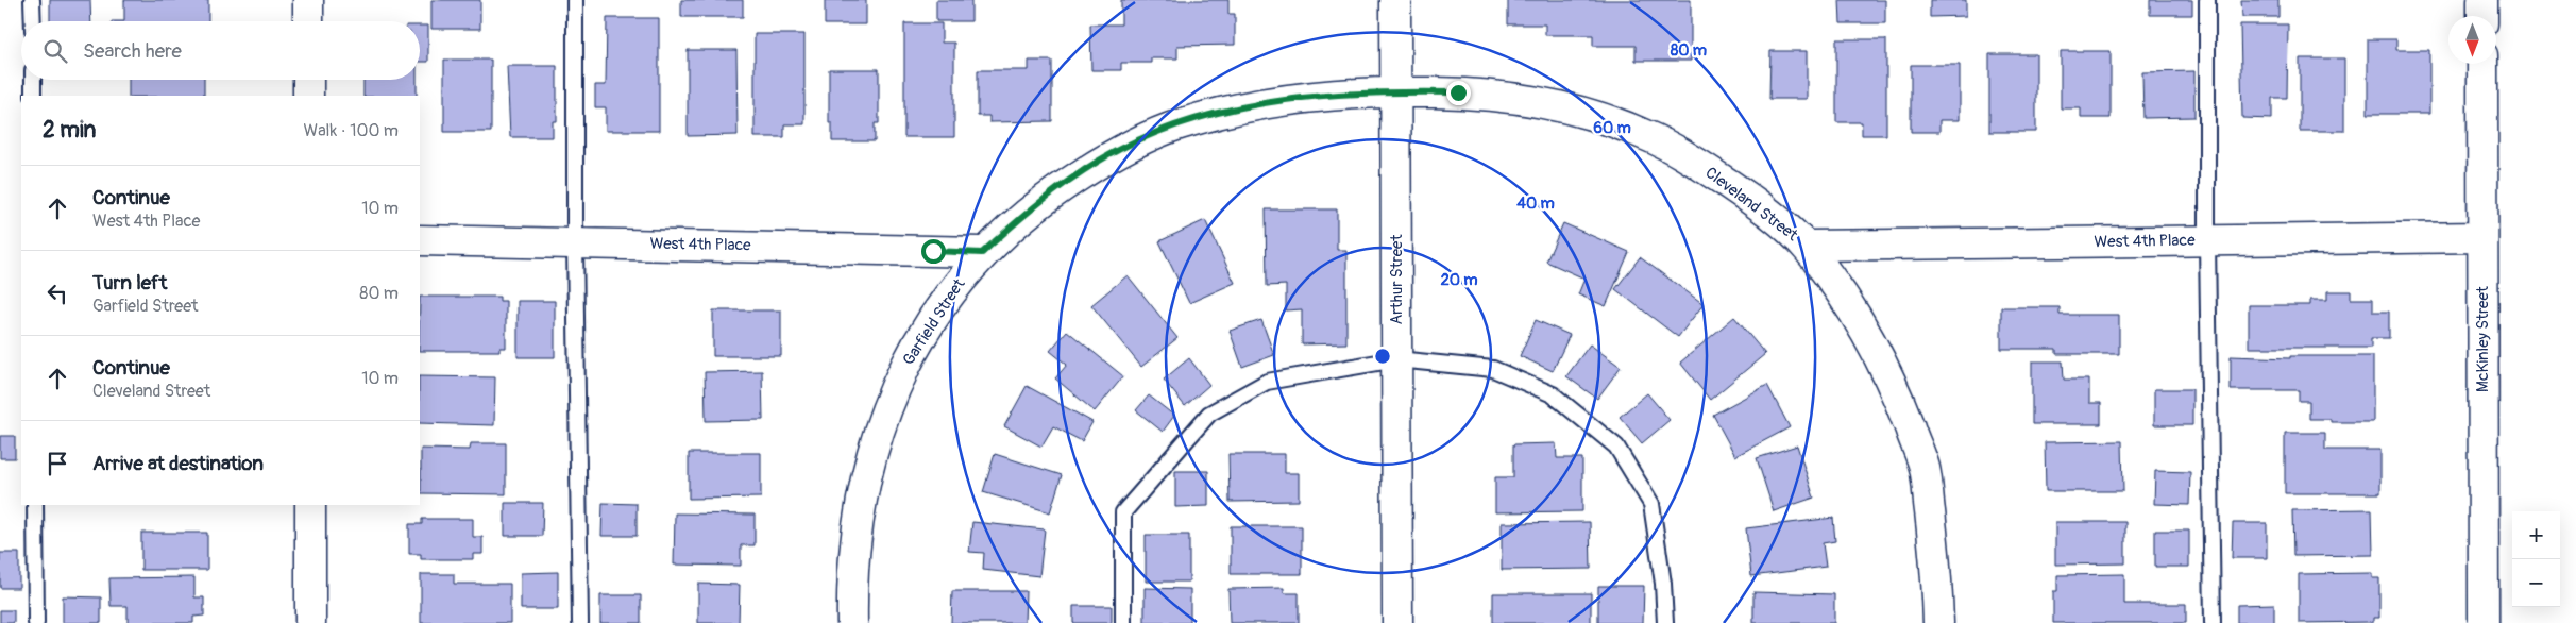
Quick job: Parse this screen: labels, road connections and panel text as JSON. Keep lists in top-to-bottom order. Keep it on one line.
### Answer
{"streets":{"street":["Cleveland Street","West 4th Place","Arthur Street","Garfield Street","McKinley Street"]},"crossings":[["Cleveland Street","West 4th Place"],["Cleveland Street","Arthur Street"],["Cleveland Street","Garfield Street"],["West 4th Place","Garfield Street"],["West 4th Place","McKinley Street"],["Arthur Street","Garfield Street"]],"north":"bottom","page":{"search":"Search here","heading":["2 min","Walk · 100 m"],"list":[["Continue","West 4th Place","10 m"],["Turn left","Garfield Street","80 m"],["Continue","Cleveland Street","10 m"],"Arrive at destination"],"map_buttons":["+","−"]},"rings":["80 m","60 m","40 m","20 m"]}
